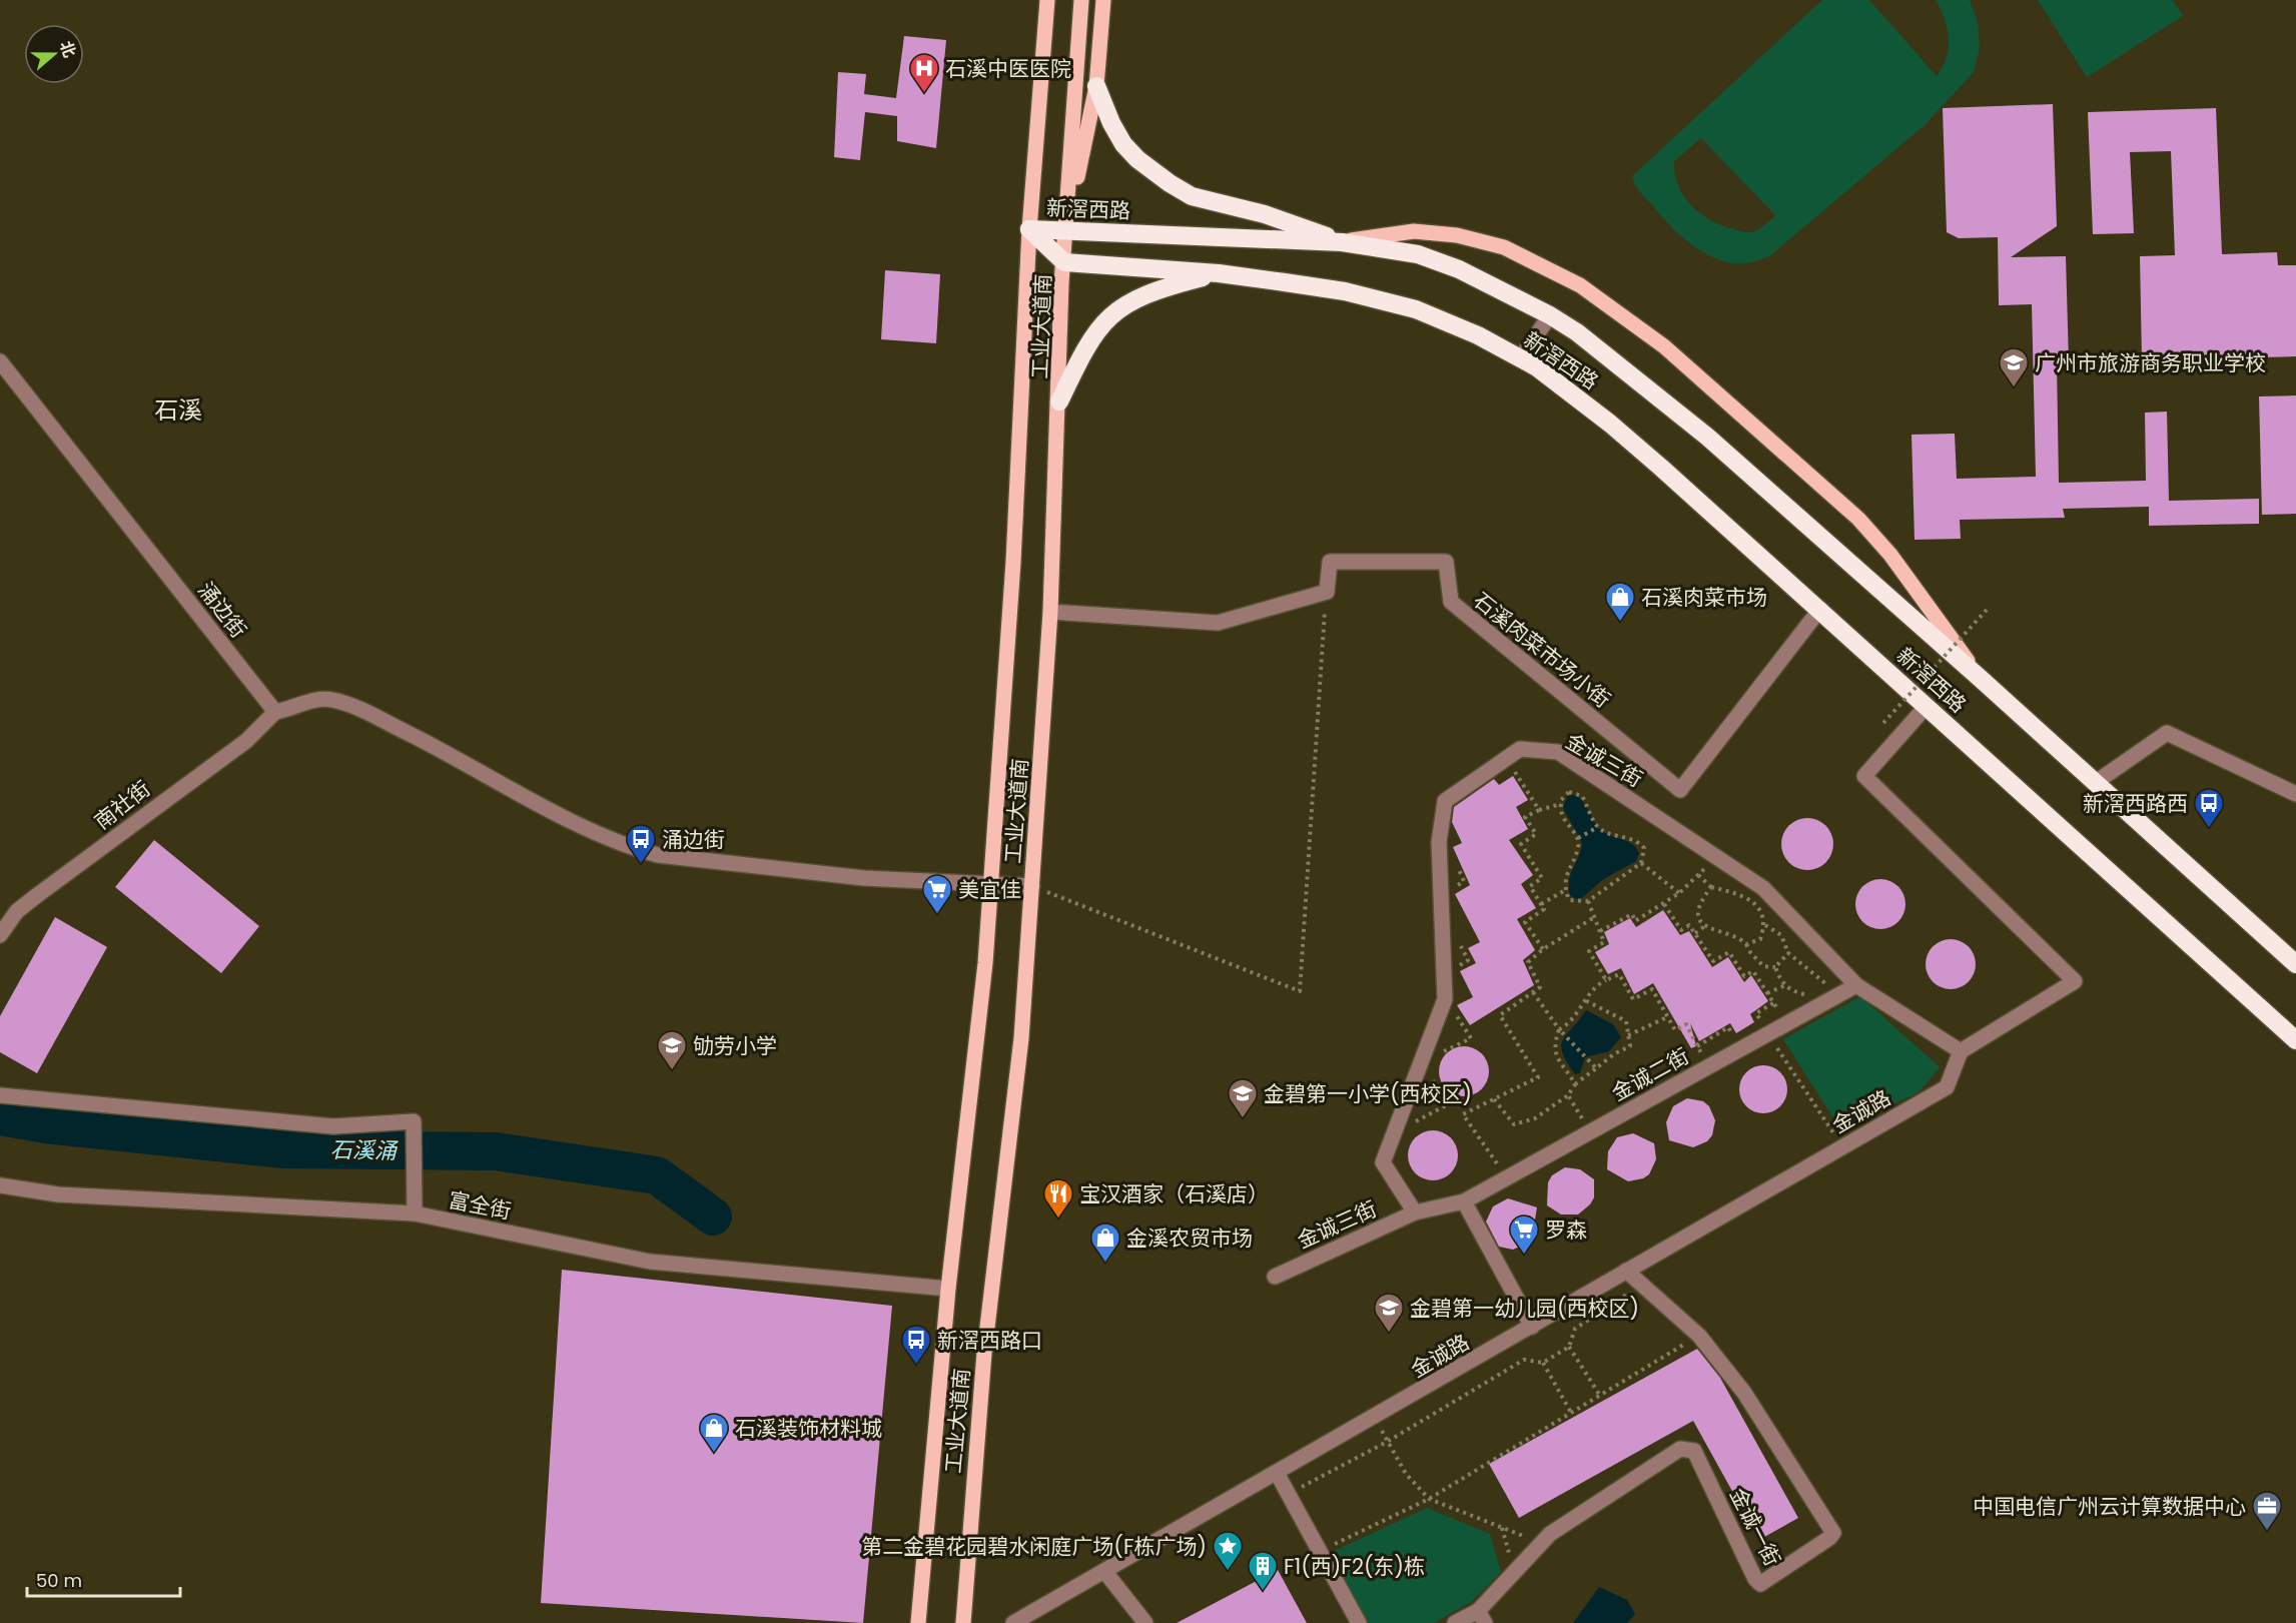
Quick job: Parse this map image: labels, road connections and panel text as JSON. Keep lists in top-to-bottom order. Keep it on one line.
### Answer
{"streets":{"highway":["新滘西路"],"main road":["工业大道南"],"street":["涌边街","石溪肉菜市场小街","金诚三街","南社街","金诚二街","金诚路","富全街","金诚一街"]},"crossings":[["新滘西路","工业大道南"],["新滘西路","石溪肉菜市场小街"],["涌边街","南社街"],["金诚三街","金诚二街"],["金诚三街","金诚路"],["金诚路","金诚一街"]],"districts":["石溪"],"water":["石溪涌"],"places":{"hospital":["石溪中医医院"],"school or university":["广州市旅游商务职业学校","劬劳小学","金碧第一小学(西校区)","金碧第一幼儿园(西校区)"],"shop":["石溪肉菜市场","金溪农贸市场","石溪装饰材料城"],"bus stop":["新滘西路西","涌边街","新滘西路口"],"supermarket":["美宜佳","罗森"],"restaurant":["宝汉酒家（石溪店）"],"office":["中国电信广州云计算数据中心"],"place":["第二金碧花园碧水闲庭广场(F栋广场)"],"building":["F1(西)F2(东)栋"]},"scale_bar":"50 m","north":"right"}
